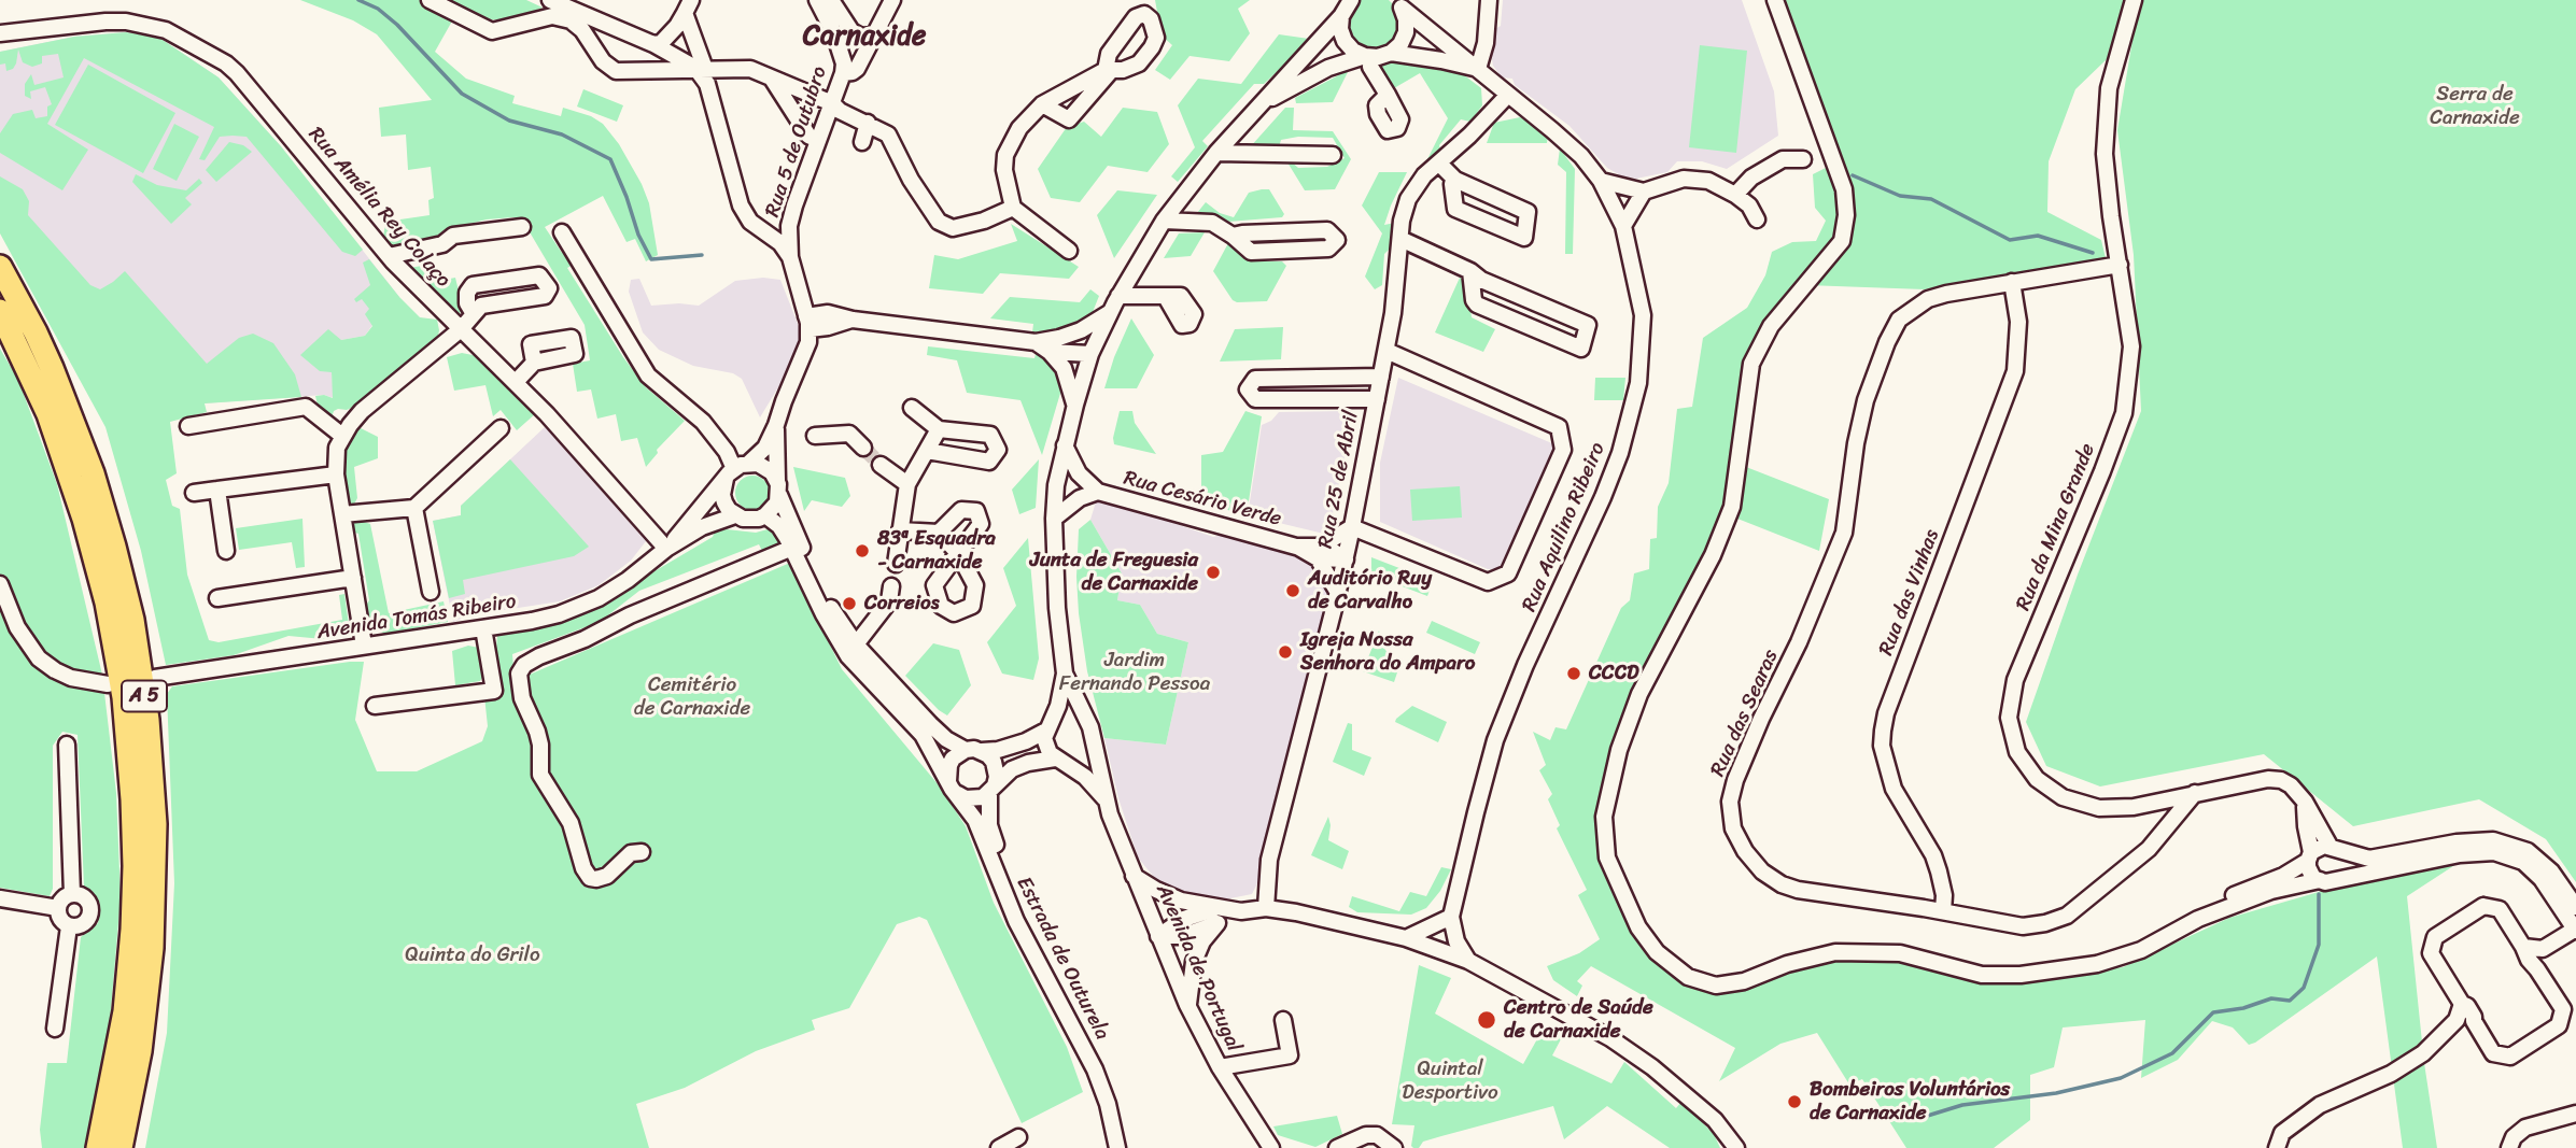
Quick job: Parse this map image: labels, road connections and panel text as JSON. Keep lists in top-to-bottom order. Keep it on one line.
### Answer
{"streets":{"highway":["A 5"],"street":["Rua 5 de Outubro","Rua Amélia Rey Colaço","Rua 25 de Abril","Rua Cesário Verde","Rua Aquilino Ribeiro","Rua da Mina Grande","Rua das Vinhas","Avenida Tomás Ribeiro","Rua das Searas","Estrada de Outurela","Avenida de Portugal"]},"crossings":[["Rua Amélia Rey Colaço","Avenida Tomás Ribeiro"],["Rua 25 de Abril","Rua Cesário Verde"],["Rua 25 de Abril","Rua Aquilino Ribeiro"],["Rua da Mina Grande","Rua das Searas"],["Rua das Vinhas","Rua das Searas"],["Avenida Tomás Ribeiro","Estrada de Outurela"]],"districts":["Carnaxide"],"parks":["Serra de Carnaxide","Jardim Fernando Pessoa","Cemitério de Carnaxide","Quinta do Grilo","Quintal Desportivo"],"places":["83ª Esquadra - Carnaxide","Junta de Freguesia de Carnaxide","Auditório Ruy de Carvalho","Correios","Igreja Nossa Senhora do Amparo","CCCD","Centro de Saúde de Carnaxide","Bombeiros Voluntários de Carnaxide"]}
